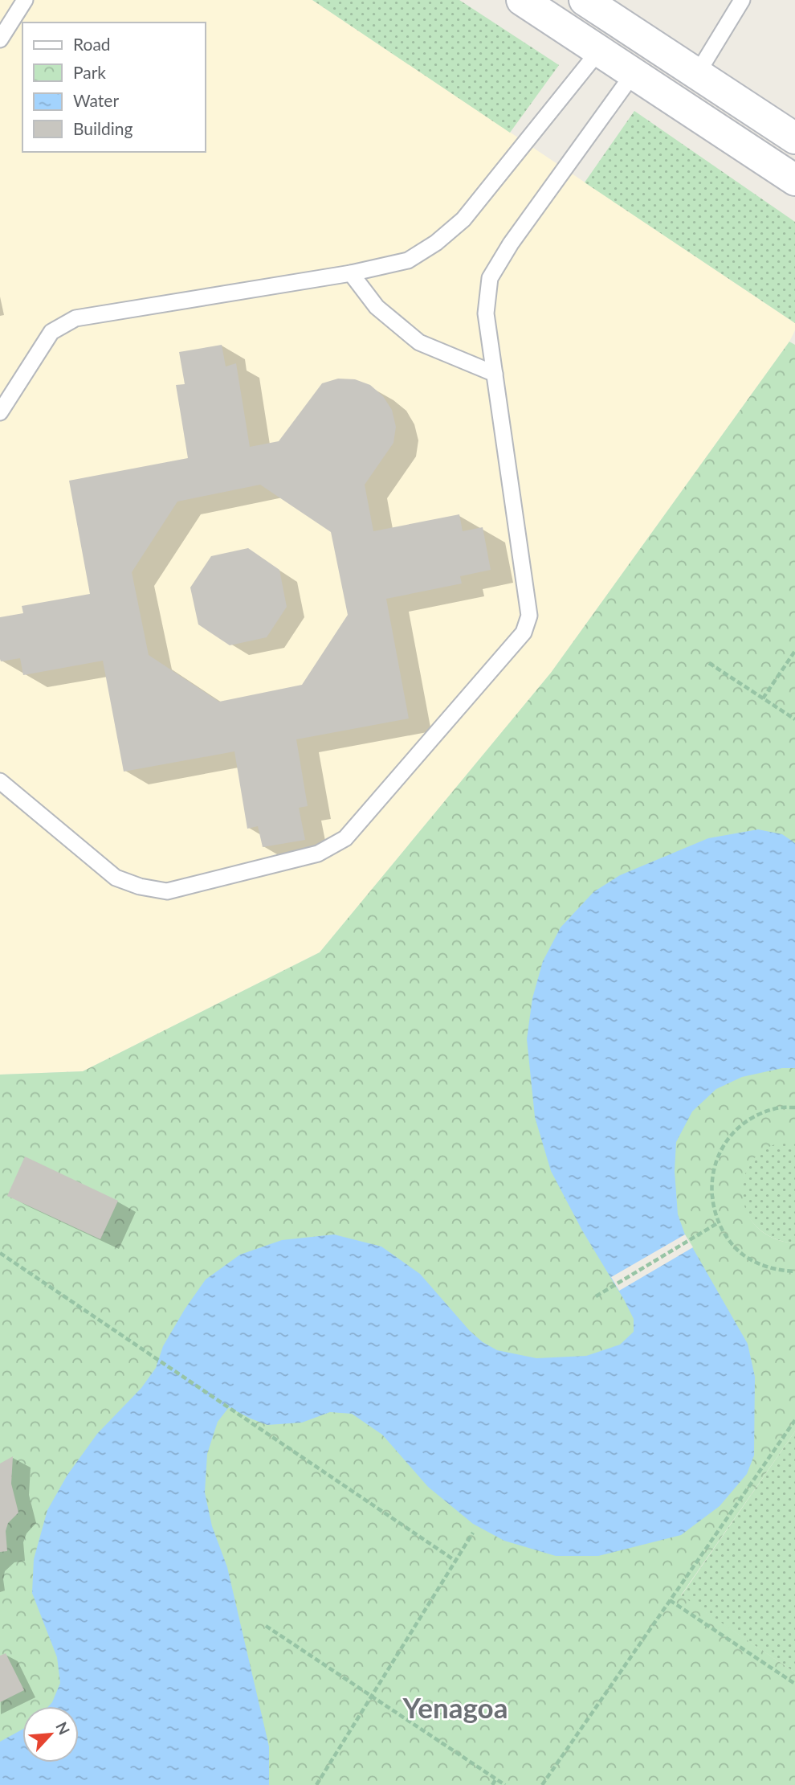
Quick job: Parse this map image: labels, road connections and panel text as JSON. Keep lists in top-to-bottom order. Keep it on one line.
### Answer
{"districts":["Yenagoa"],"legend":["Road","Park","Water","Building"],"north":"top right"}
